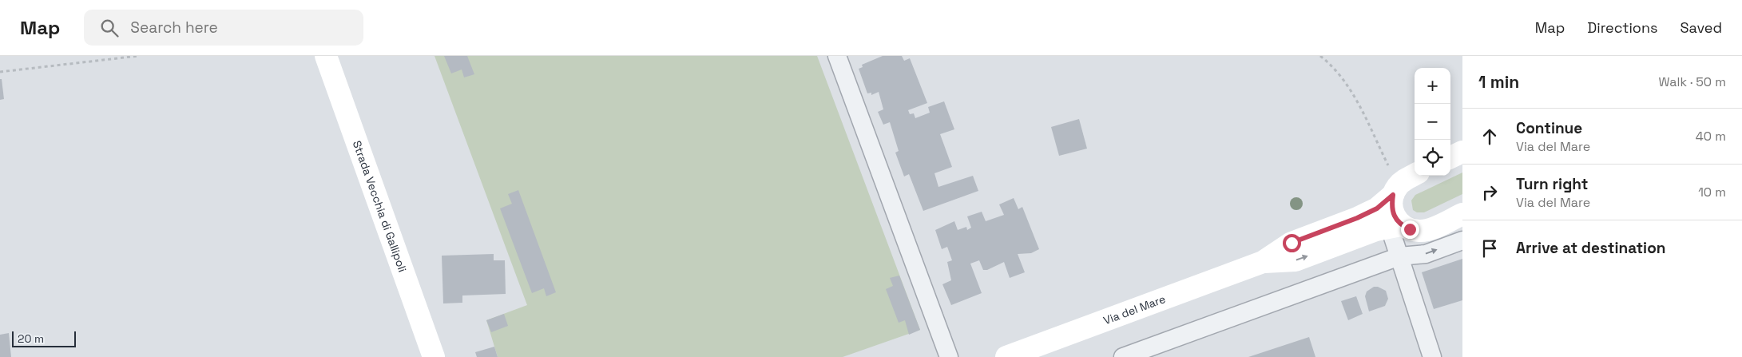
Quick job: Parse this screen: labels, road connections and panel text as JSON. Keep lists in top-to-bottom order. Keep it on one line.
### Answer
{"streets":{"main road":["Strada Vecchia di Gallipoli","Via del Mare"]},"scale_bar":"20 m","page":{"header":"Map","search":"Search here","nav":["Map","Directions","Saved"],"heading":["1 min","Walk · 50 m"],"map_buttons":["+","−"],"list":[["Continue","Via del Mare","40 m"],["Turn right","Via del Mare","10 m"],"Arrive at destination"],"scale":"20 m"}}
